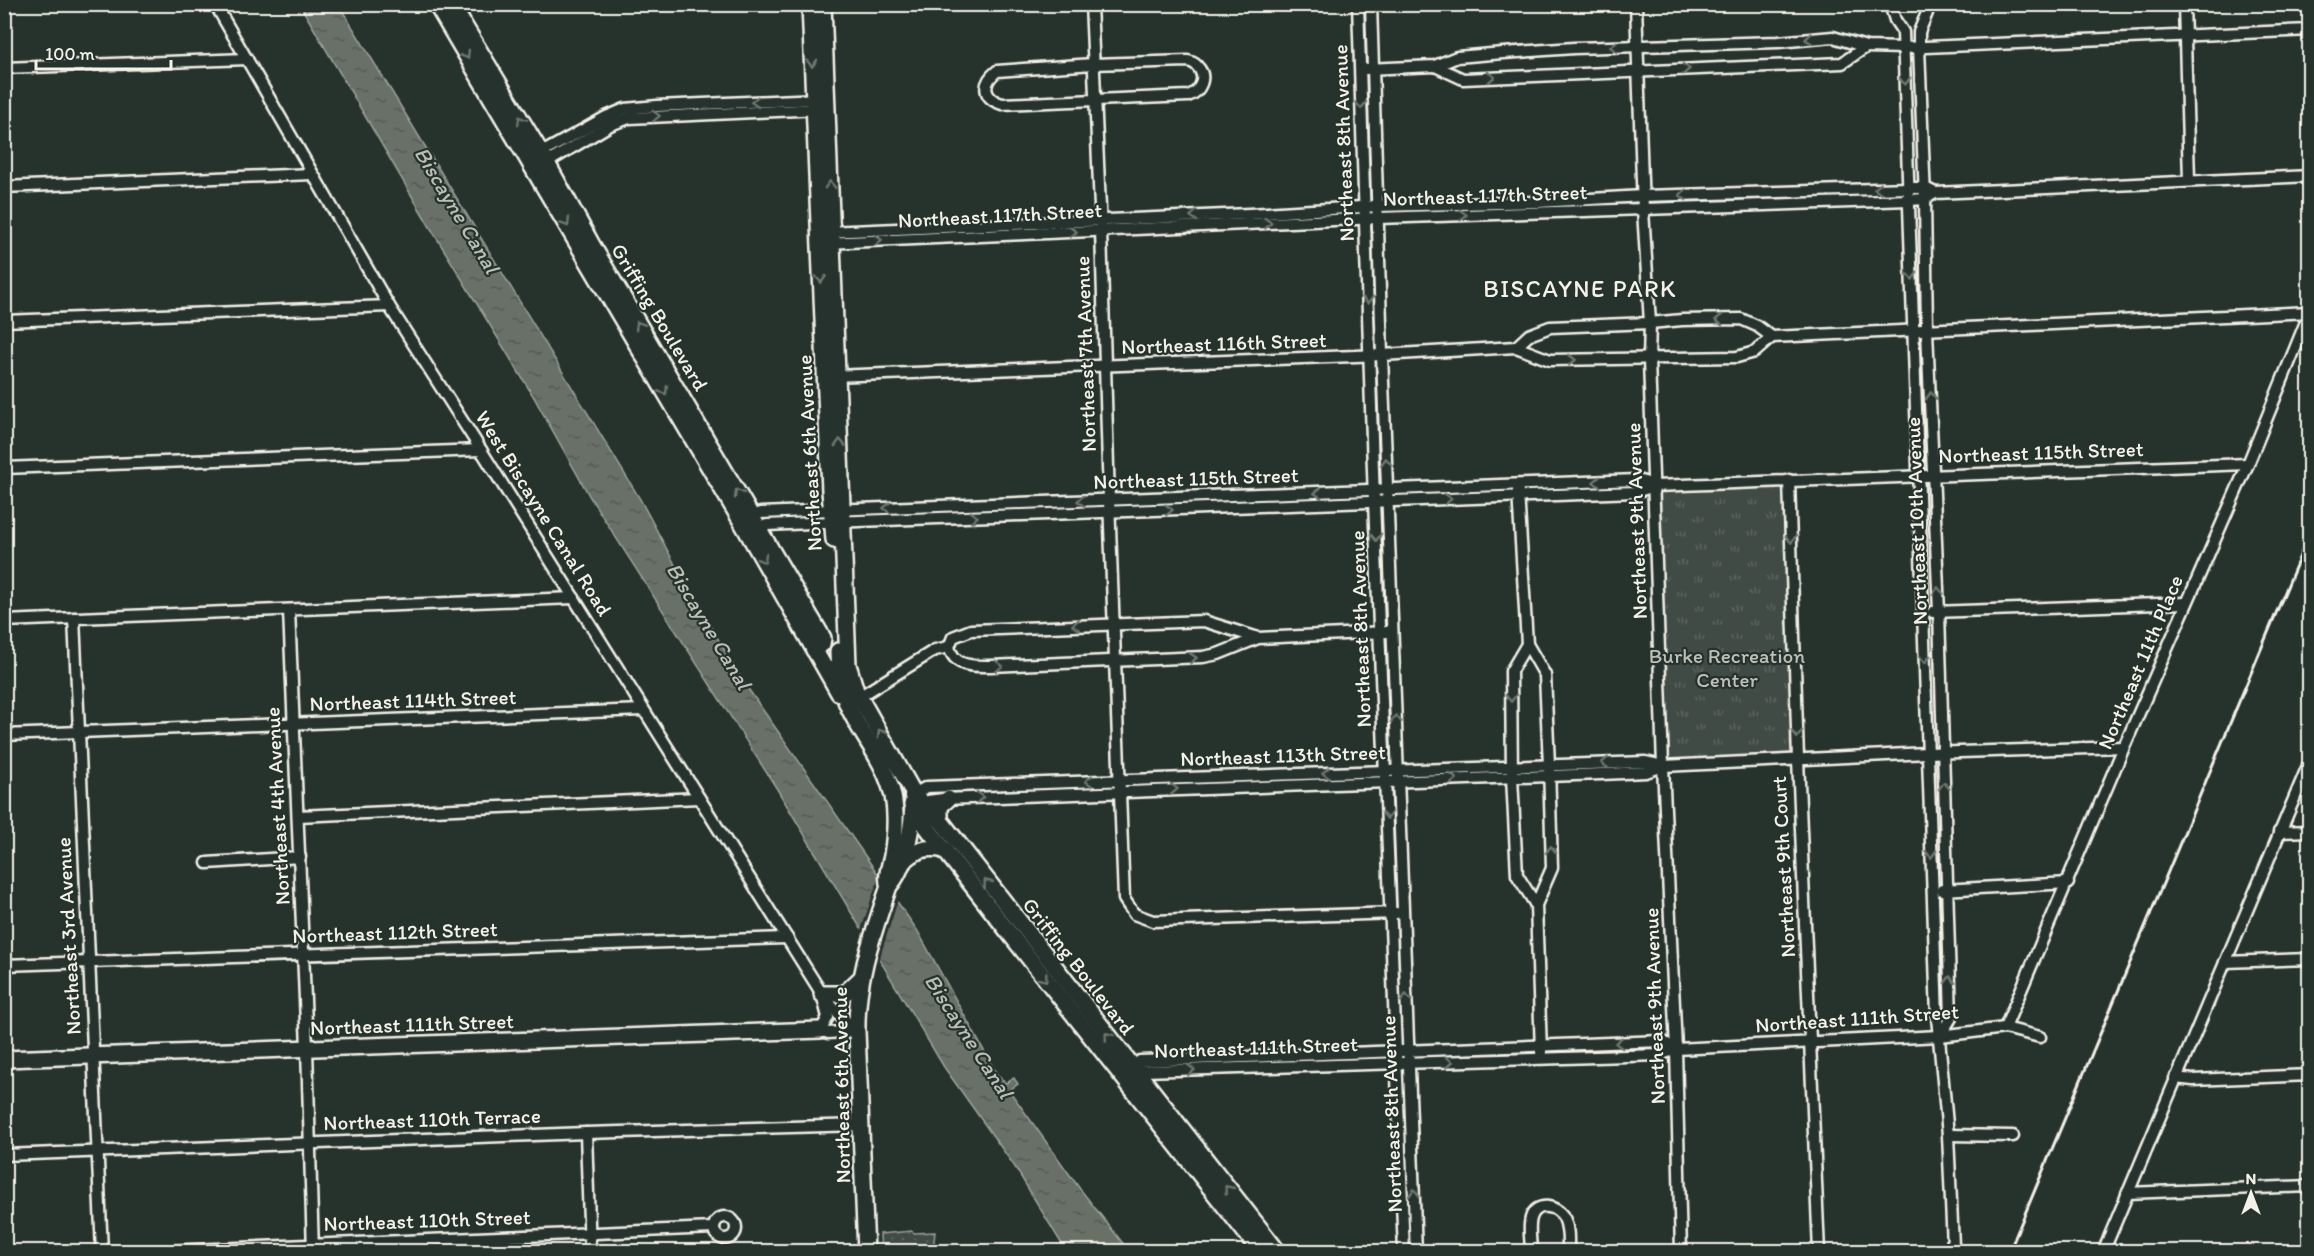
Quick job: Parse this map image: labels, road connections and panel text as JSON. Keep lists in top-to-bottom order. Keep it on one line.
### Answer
{"streets":{"street":["Northeast 8th Avenue","Northeast 117th Street","Griffing Boulevard","Northeast 116th Street","Northeast 7th Avenue","Northeast 115th Street","Northeast 6th Avenue","West Biscayne Canal Road","Northeast 9th Avenue","Northeast 10th Avenue","Northeast 11th Place","Northeast 114th Street","Northeast 113th Street","Northeast 4th Avenue","Northeast 9th Court","Northeast 112th Street","Northeast 3rd Avenue","Northeast 111th Street","Northeast 110th Terrace","Northeast 110th Street"]},"crossings":[["Northeast 8th Avenue","Northeast 117th Street"],["Northeast 8th Avenue","Northeast 116th Street"],["Northeast 8th Avenue","Northeast 7th Avenue"],["Northeast 8th Avenue","Northeast 115th Street"],["Northeast 8th Avenue","Northeast 113th Street"],["Northeast 8th Avenue","Northeast 111th Street"],["Northeast 117th Street","Northeast 7th Avenue"],["Northeast 117th Street","Northeast 6th Avenue"],["Northeast 117th Street","Northeast 9th Avenue"],["Northeast 117th Street","Northeast 10th Avenue"],["Griffing Boulevard","Northeast 115th Street"],["Griffing Boulevard","Northeast 6th Avenue"],["Griffing Boulevard","Northeast 113th Street"],["Griffing Boulevard","Northeast 111th Street"],["Northeast 116th Street","Northeast 7th Avenue"],["Northeast 116th Street","Northeast 6th Avenue"],["Northeast 116th Street","Northeast 9th Avenue"],["Northeast 7th Avenue","Northeast 115th Street"],["Northeast 7th Avenue","Northeast 113th Street"],["Northeast 115th Street","Northeast 6th Avenue"],["Northeast 115th Street","Northeast 9th Avenue"],["Northeast 115th Street","Northeast 10th Avenue"],["Northeast 115th Street","Northeast 11th Place"],["Northeast 115th Street","Northeast 9th Court"],["Northeast 6th Avenue","West Biscayne Canal Road"],["Northeast 6th Avenue","Northeast 113th Street"],["Northeast 6th Avenue","Northeast 110th Terrace"],["West Biscayne Canal Road","Northeast 114th Street"],["West Biscayne Canal Road","Northeast 112th Street"],["Northeast 9th Avenue","Northeast 113th Street"],["Northeast 9th Avenue","Northeast 111th Street"],["Northeast 10th Avenue","Northeast 113th Street"],["Northeast 10th Avenue","Northeast 111th Street"],["Northeast 11th Place","Northeast 113th Street"],["Northeast 11th Place","Northeast 111th Street"],["Northeast 114th Street","Northeast 4th Avenue"],["Northeast 114th Street","Northeast 3rd Avenue"],["Northeast 113th Street","Northeast 9th Court"],["Northeast 4th Avenue","Northeast 112th Street"],["Northeast 4th Avenue","Northeast 111th Street"],["Northeast 4th Avenue","Northeast 110th Terrace"],["Northeast 4th Avenue","Northeast 110th Street"],["Northeast 9th Court","Northeast 111th Street"],["Northeast 112th Street","Northeast 3rd Avenue"],["Northeast 3rd Avenue","Northeast 111th Street"],["Northeast 3rd Avenue","Northeast 110th Terrace"]],"one_way":["Northeast 9th Court"],"districts":["BISCAYNE PARK"],"water":["Biscayne Canal"],"parks":["Burke Recreation Center"],"scale_bar":"100 m","north":"top"}
